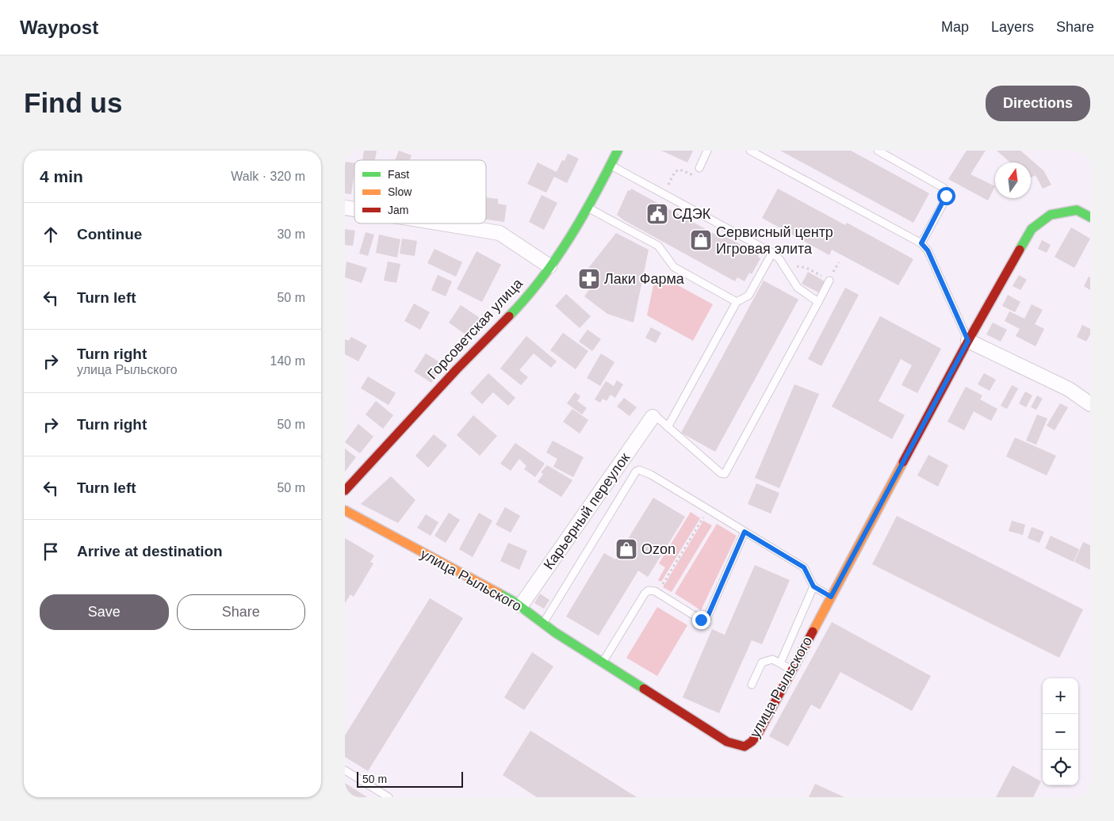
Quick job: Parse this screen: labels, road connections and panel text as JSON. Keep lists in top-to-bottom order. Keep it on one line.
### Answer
{"streets":{"street":["Горсоветская улица","Карьерный переулок","улица Рыльского"]},"crossings":[["Карьерный переулок","улица Рыльского"]],"places":{"public building":["СДЭК"],"shop":["Сервисный центр Игровая элита","Ozon"],"pharmacy":["Лаки Фарма"]},"legend":["Fast","Slow","Jam"],"scale_bar":"50 m","north":"top","page":{"header":"Waypost","nav":["Map","Layers","Share"],"buttons":["Directions",["Save","Share"]],"title":"Find us","heading":["4 min","Walk · 320 m"],"list":[["Continue","30 m"],["Turn left","50 m"],["Turn right","улица Рыльского","140 m"],["Turn right","50 m"],["Turn left","50 m"],"Arrive at destination"],"map_buttons":["+","−"],"scale":"50 m"}}
